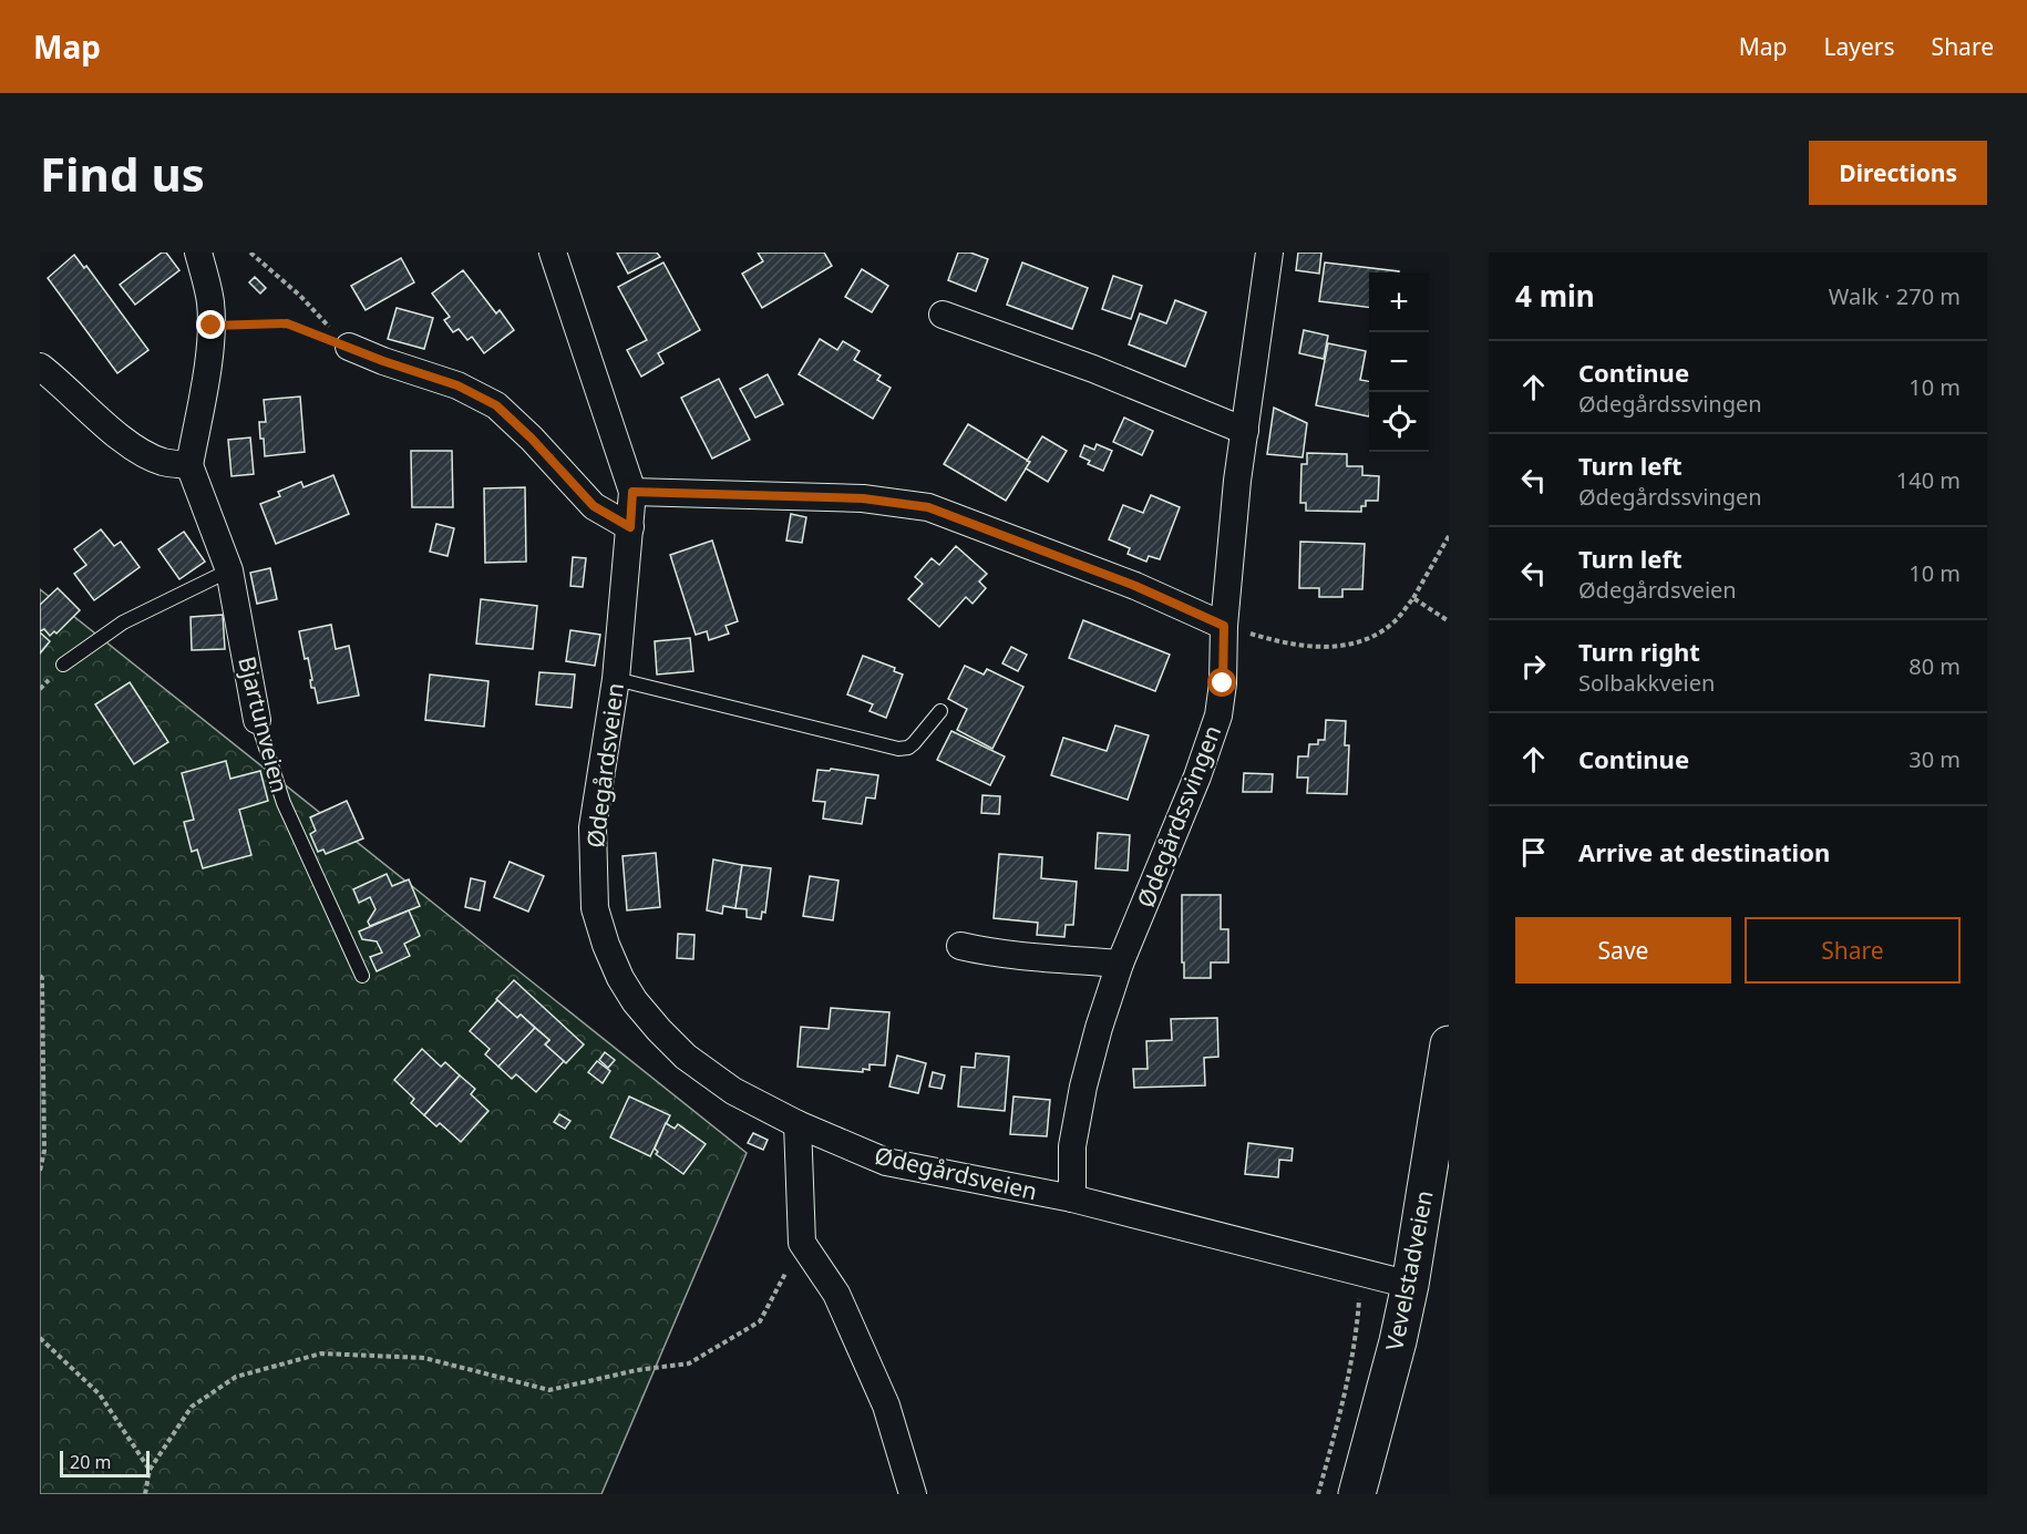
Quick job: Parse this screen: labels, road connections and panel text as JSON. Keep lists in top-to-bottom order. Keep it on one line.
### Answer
{"streets":{"main road":["Vevelstadveien"],"street":["Bjartunveien","Ødegårdsveien","Ødegårdssvingen"]},"crossings":[["Ødegårdsveien","Ødegårdssvingen"],["Ødegårdsveien","Vevelstadveien"]],"scale_bar":"20 m","page":{"header":"Map","nav":["Map","Layers","Share"],"buttons":["Directions",["Save","Share"]],"title":"Find us","heading":["4 min","Walk · 270 m"],"map_buttons":["+","−"],"list":[["Continue","Ødegårdssvingen","10 m"],["Turn left","Ødegårdssvingen","140 m"],["Turn left","Ødegårdsveien","10 m"],["Turn right","Solbakkveien","80 m"],["Continue","30 m"],"Arrive at destination"],"scale":"20 m"}}
